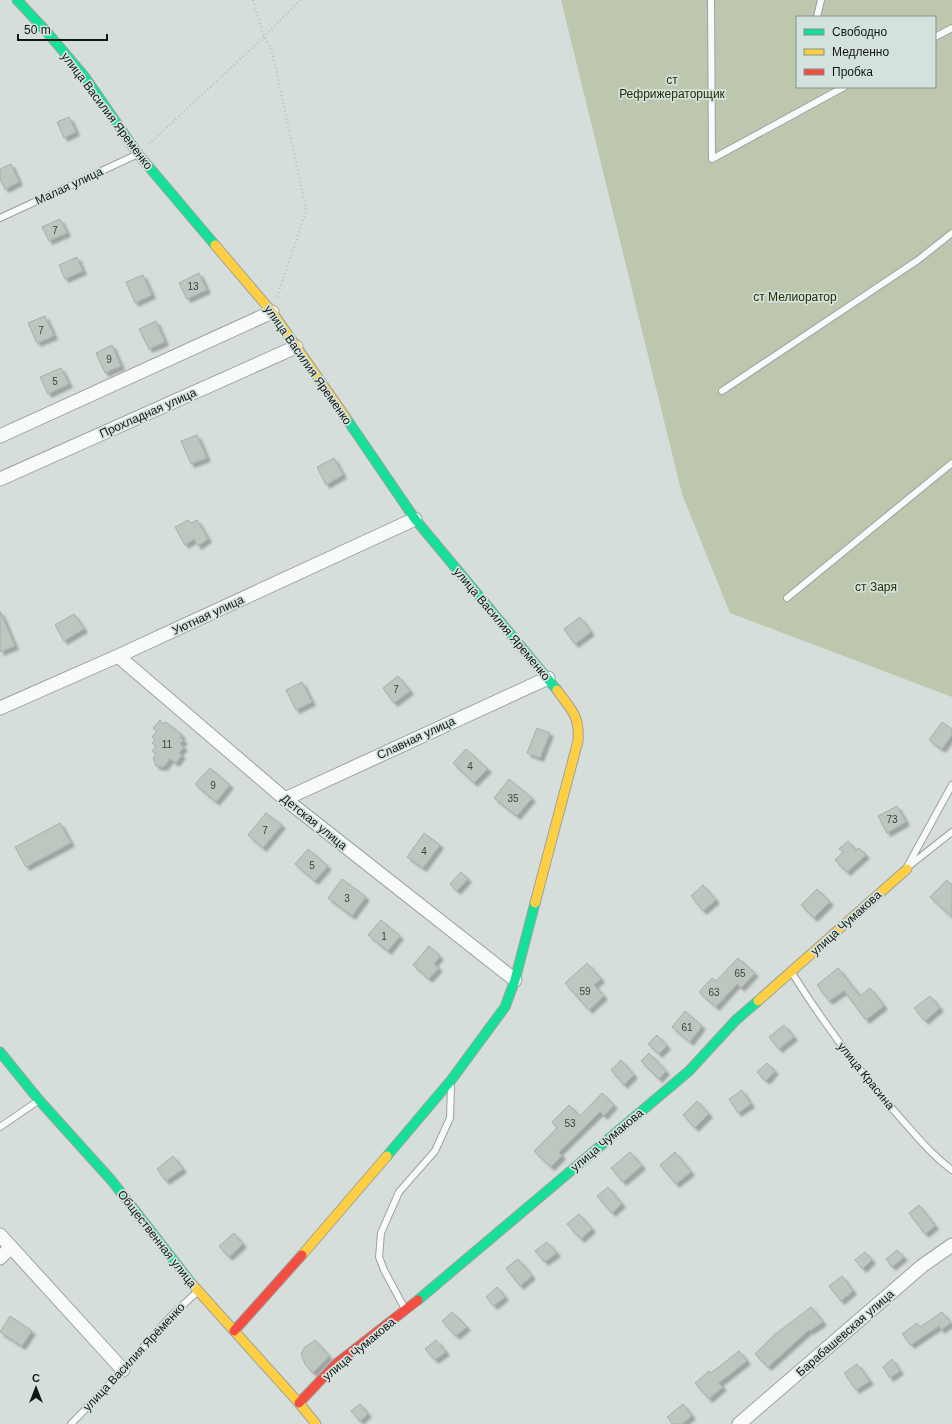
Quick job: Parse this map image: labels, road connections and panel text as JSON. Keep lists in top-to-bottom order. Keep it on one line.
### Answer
{"streets":{"street":["улица Василия Яременко","Прохладная улица","Уютная улица","Славная улица","Детская улица","улица Чумакова","Общественная улица","Барабашевская улица"],"lane":["Малая улица","улица Красина","улица Василия Ярёменко"]},"crossings":[["улица Василия Яременко","Малая улица"],["улица Василия Яременко","Прохладная улица"],["улица Василия Яременко","Уютная улица"],["улица Василия Яременко","Славная улица"],["улица Василия Яременко","Детская улица"],["улица Василия Яременко","Общественная улица"],["Уютная улица","Детская улица"],["Славная улица","Детская улица"],["улица Чумакова","улица Красина"],["улица Чумакова","Общественная улица"],["Общественная улица","улица Василия Ярёменко"]],"parks":["ст Рефрижераторщик","ст Мелиоратор","ст Заря"],"house_numbers":["7","13","7","9","5","7","11","4","9","35","73","7","4","5","3","1","65","59","63","61","53"],"legend":["Свободно","Медленно","Пробка"],"scale_bar":"50 m","north":"top"}
